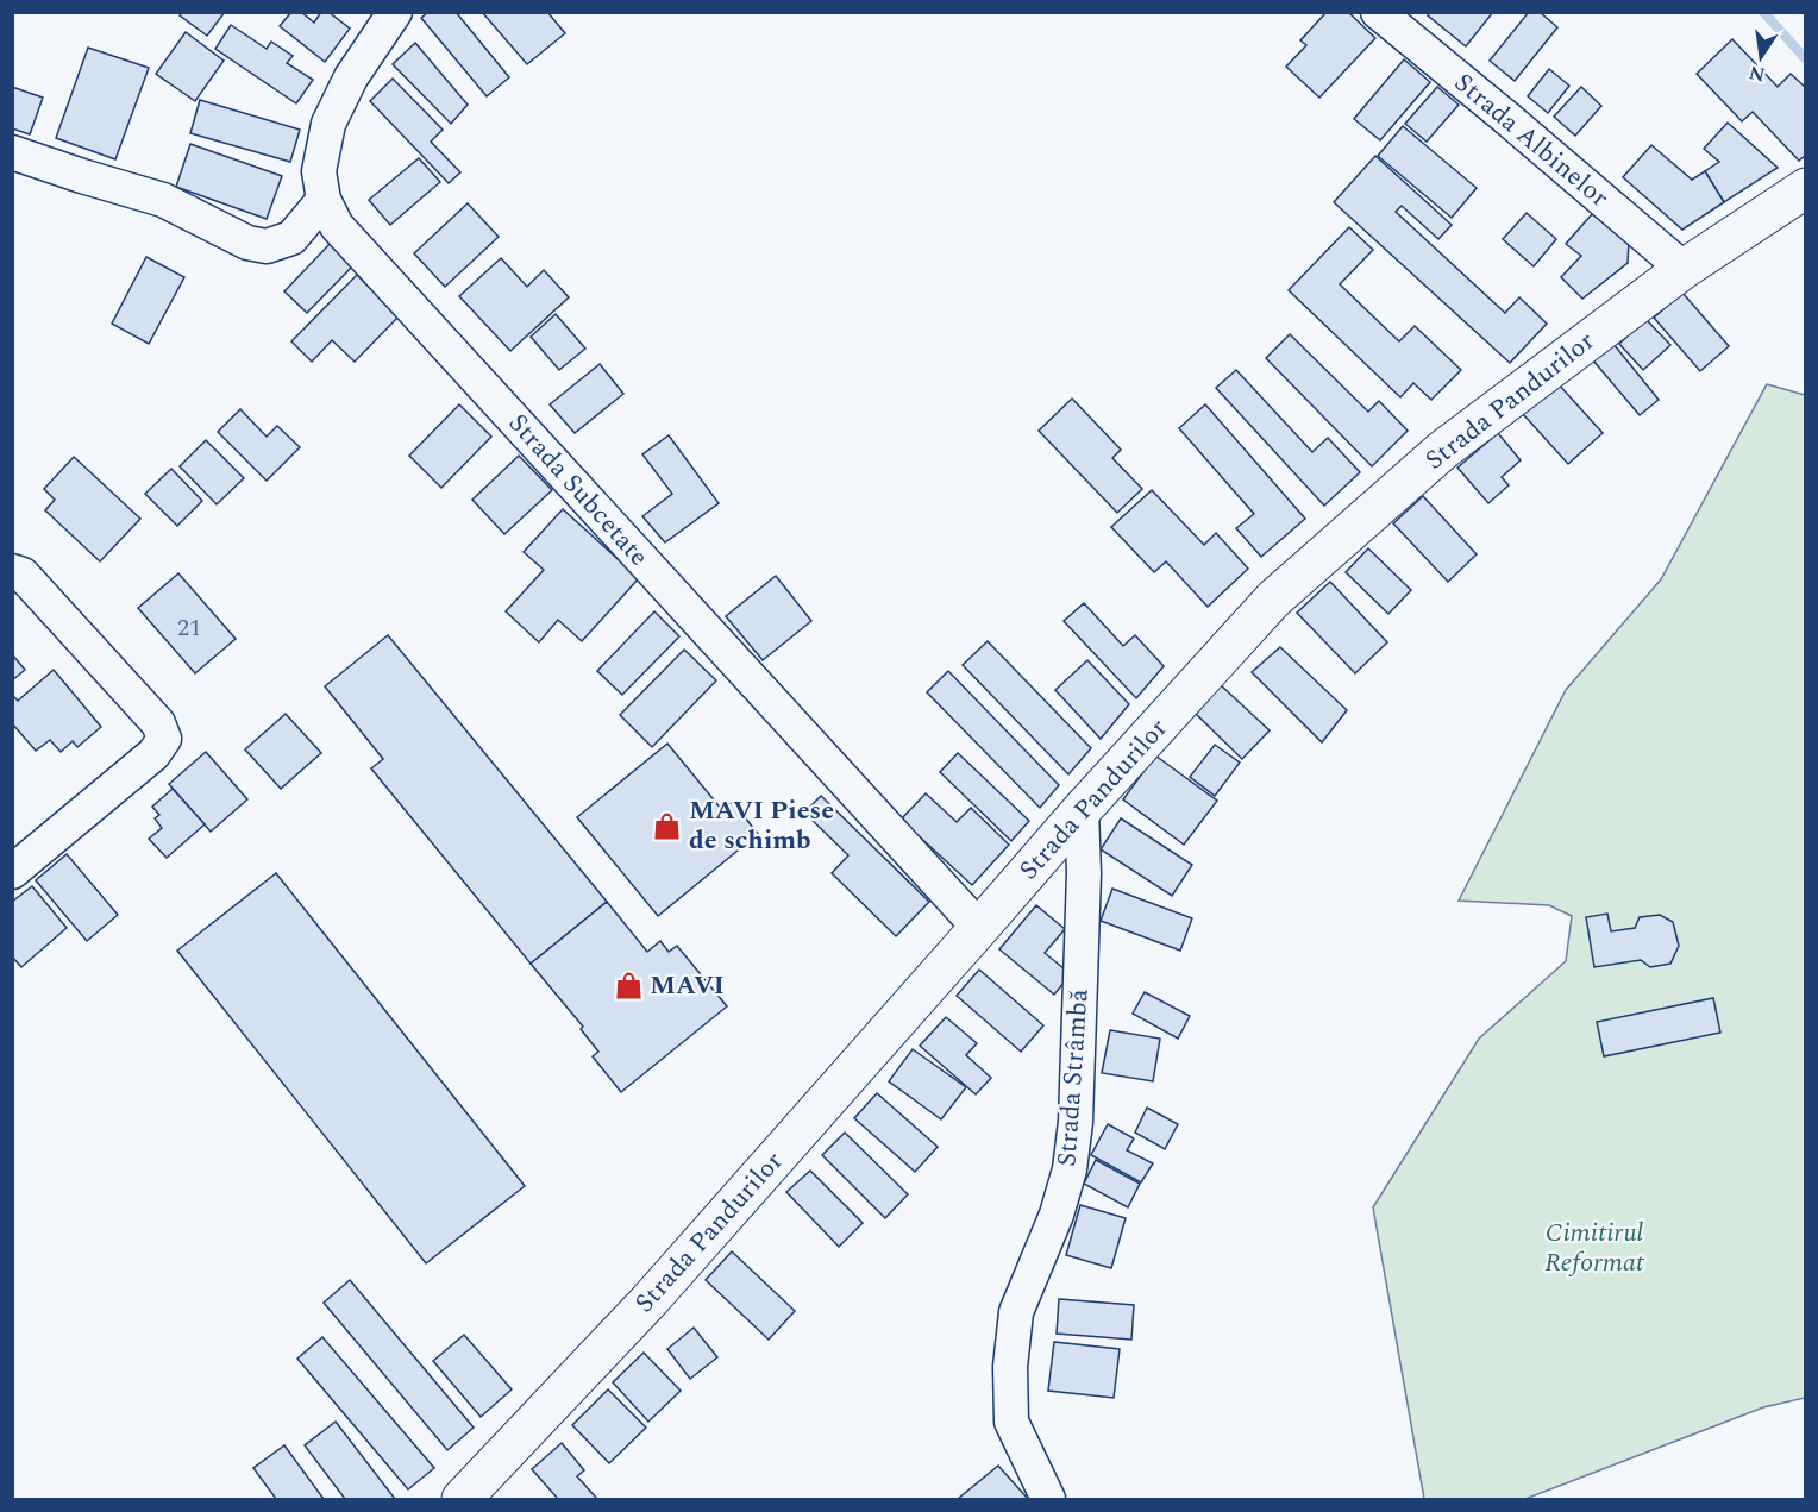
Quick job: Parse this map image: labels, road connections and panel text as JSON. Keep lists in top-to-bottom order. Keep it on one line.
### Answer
{"streets":{"highway":["Strada Pandurilor"],"street":["Strada Albinelor","Strada Subcetate","Strada Strâmbă"]},"crossings":[["Strada Albinelor","Strada Pandurilor"],["Strada Pandurilor","Strada Subcetate"],["Strada Pandurilor","Strada Strâmbă"]],"parks":["Cimitirul Reformat"],"places":{"shop":["MAVI Piese de schimb","MAVI"]},"house_numbers":["21"],"north":"bottom"}
